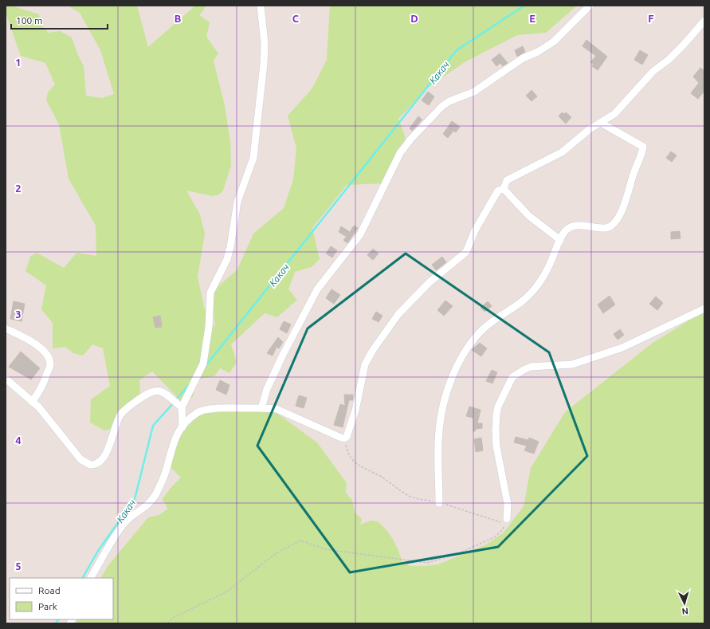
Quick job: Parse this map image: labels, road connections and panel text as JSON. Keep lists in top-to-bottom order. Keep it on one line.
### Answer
{"water":["Какач"],"legend":["Road","Park"],"scale_bar":"100 m","north":"bottom","grid":{"columns":["B","C","D","E","F"],"rows":["1","2","3","4","5"]}}
